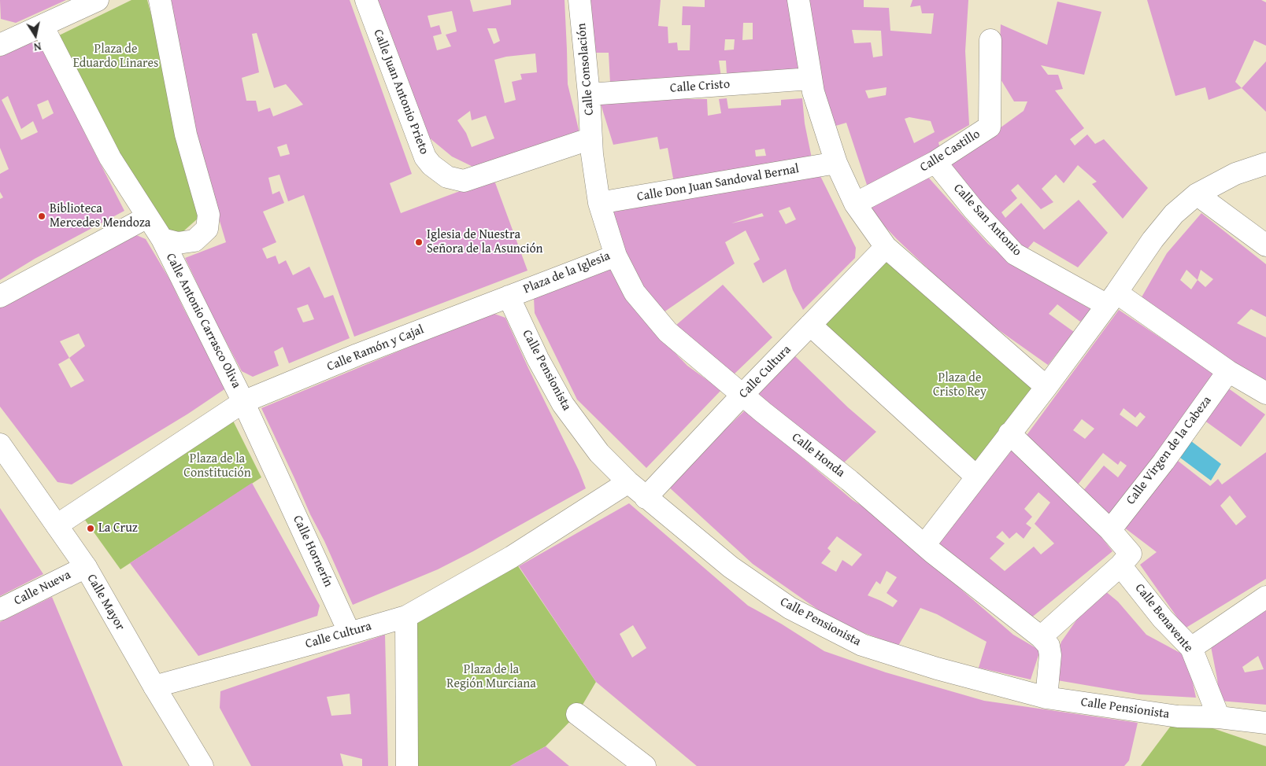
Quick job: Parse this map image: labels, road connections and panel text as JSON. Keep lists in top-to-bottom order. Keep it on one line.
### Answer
{"streets":{"street":["Calle Consolación","Calle Cristo","Calle Juan Antonio Prieto","Calle Castillo","Calle Don Juan Sandoval Bernal","Calle San Antonio","Plaza de la Iglesia","Calle Antonio Carrasco Oliva","Calle Ramón y Cajal","Calle Pensionista","Calle Cultura","Calle Virgen de la Cabeza","Calle Honda","Calle Hornerín","Calle Nueva","Calle Mayor","Calle Benavente"]},"crossings":[["Calle Consolación","Calle Cristo"],["Calle Consolación","Calle Juan Antonio Prieto"],["Calle Consolación","Plaza de la Iglesia"],["Calle Juan Antonio Prieto","Plaza de la Iglesia"],["Calle Castillo","Calle San Antonio"],["Calle Don Juan Sandoval Bernal","Plaza de la Iglesia"],["Calle San Antonio","Calle Virgen de la Cabeza"],["Plaza de la Iglesia","Calle Ramón y Cajal"],["Plaza de la Iglesia","Calle Pensionista"],["Plaza de la Iglesia","Calle Honda"],["Calle Antonio Carrasco Oliva","Calle Ramón y Cajal"],["Calle Antonio Carrasco Oliva","Calle Hornerín"],["Calle Ramón y Cajal","Calle Pensionista"],["Calle Ramón y Cajal","Calle Hornerín"],["Calle Pensionista","Calle Cultura"],["Calle Pensionista","Calle Honda"],["Calle Pensionista","Calle Benavente"],["Calle Cultura","Calle Honda"],["Calle Cultura","Calle Hornerín"],["Calle Cultura","Calle Mayor"],["Calle Virgen de la Cabeza","Calle Benavente"],["Calle Nueva","Calle Mayor"]],"parks":["Plaza de Eduardo Linares","Plaza de Cristo Rey","Plaza de la Constitución","Plaza de la Región Murciana"],"places":["Biblioteca Mercedes Mendoza","Iglesia de Nuestra Señora de la Asunción","La Cruz"],"north":"bottom"}
